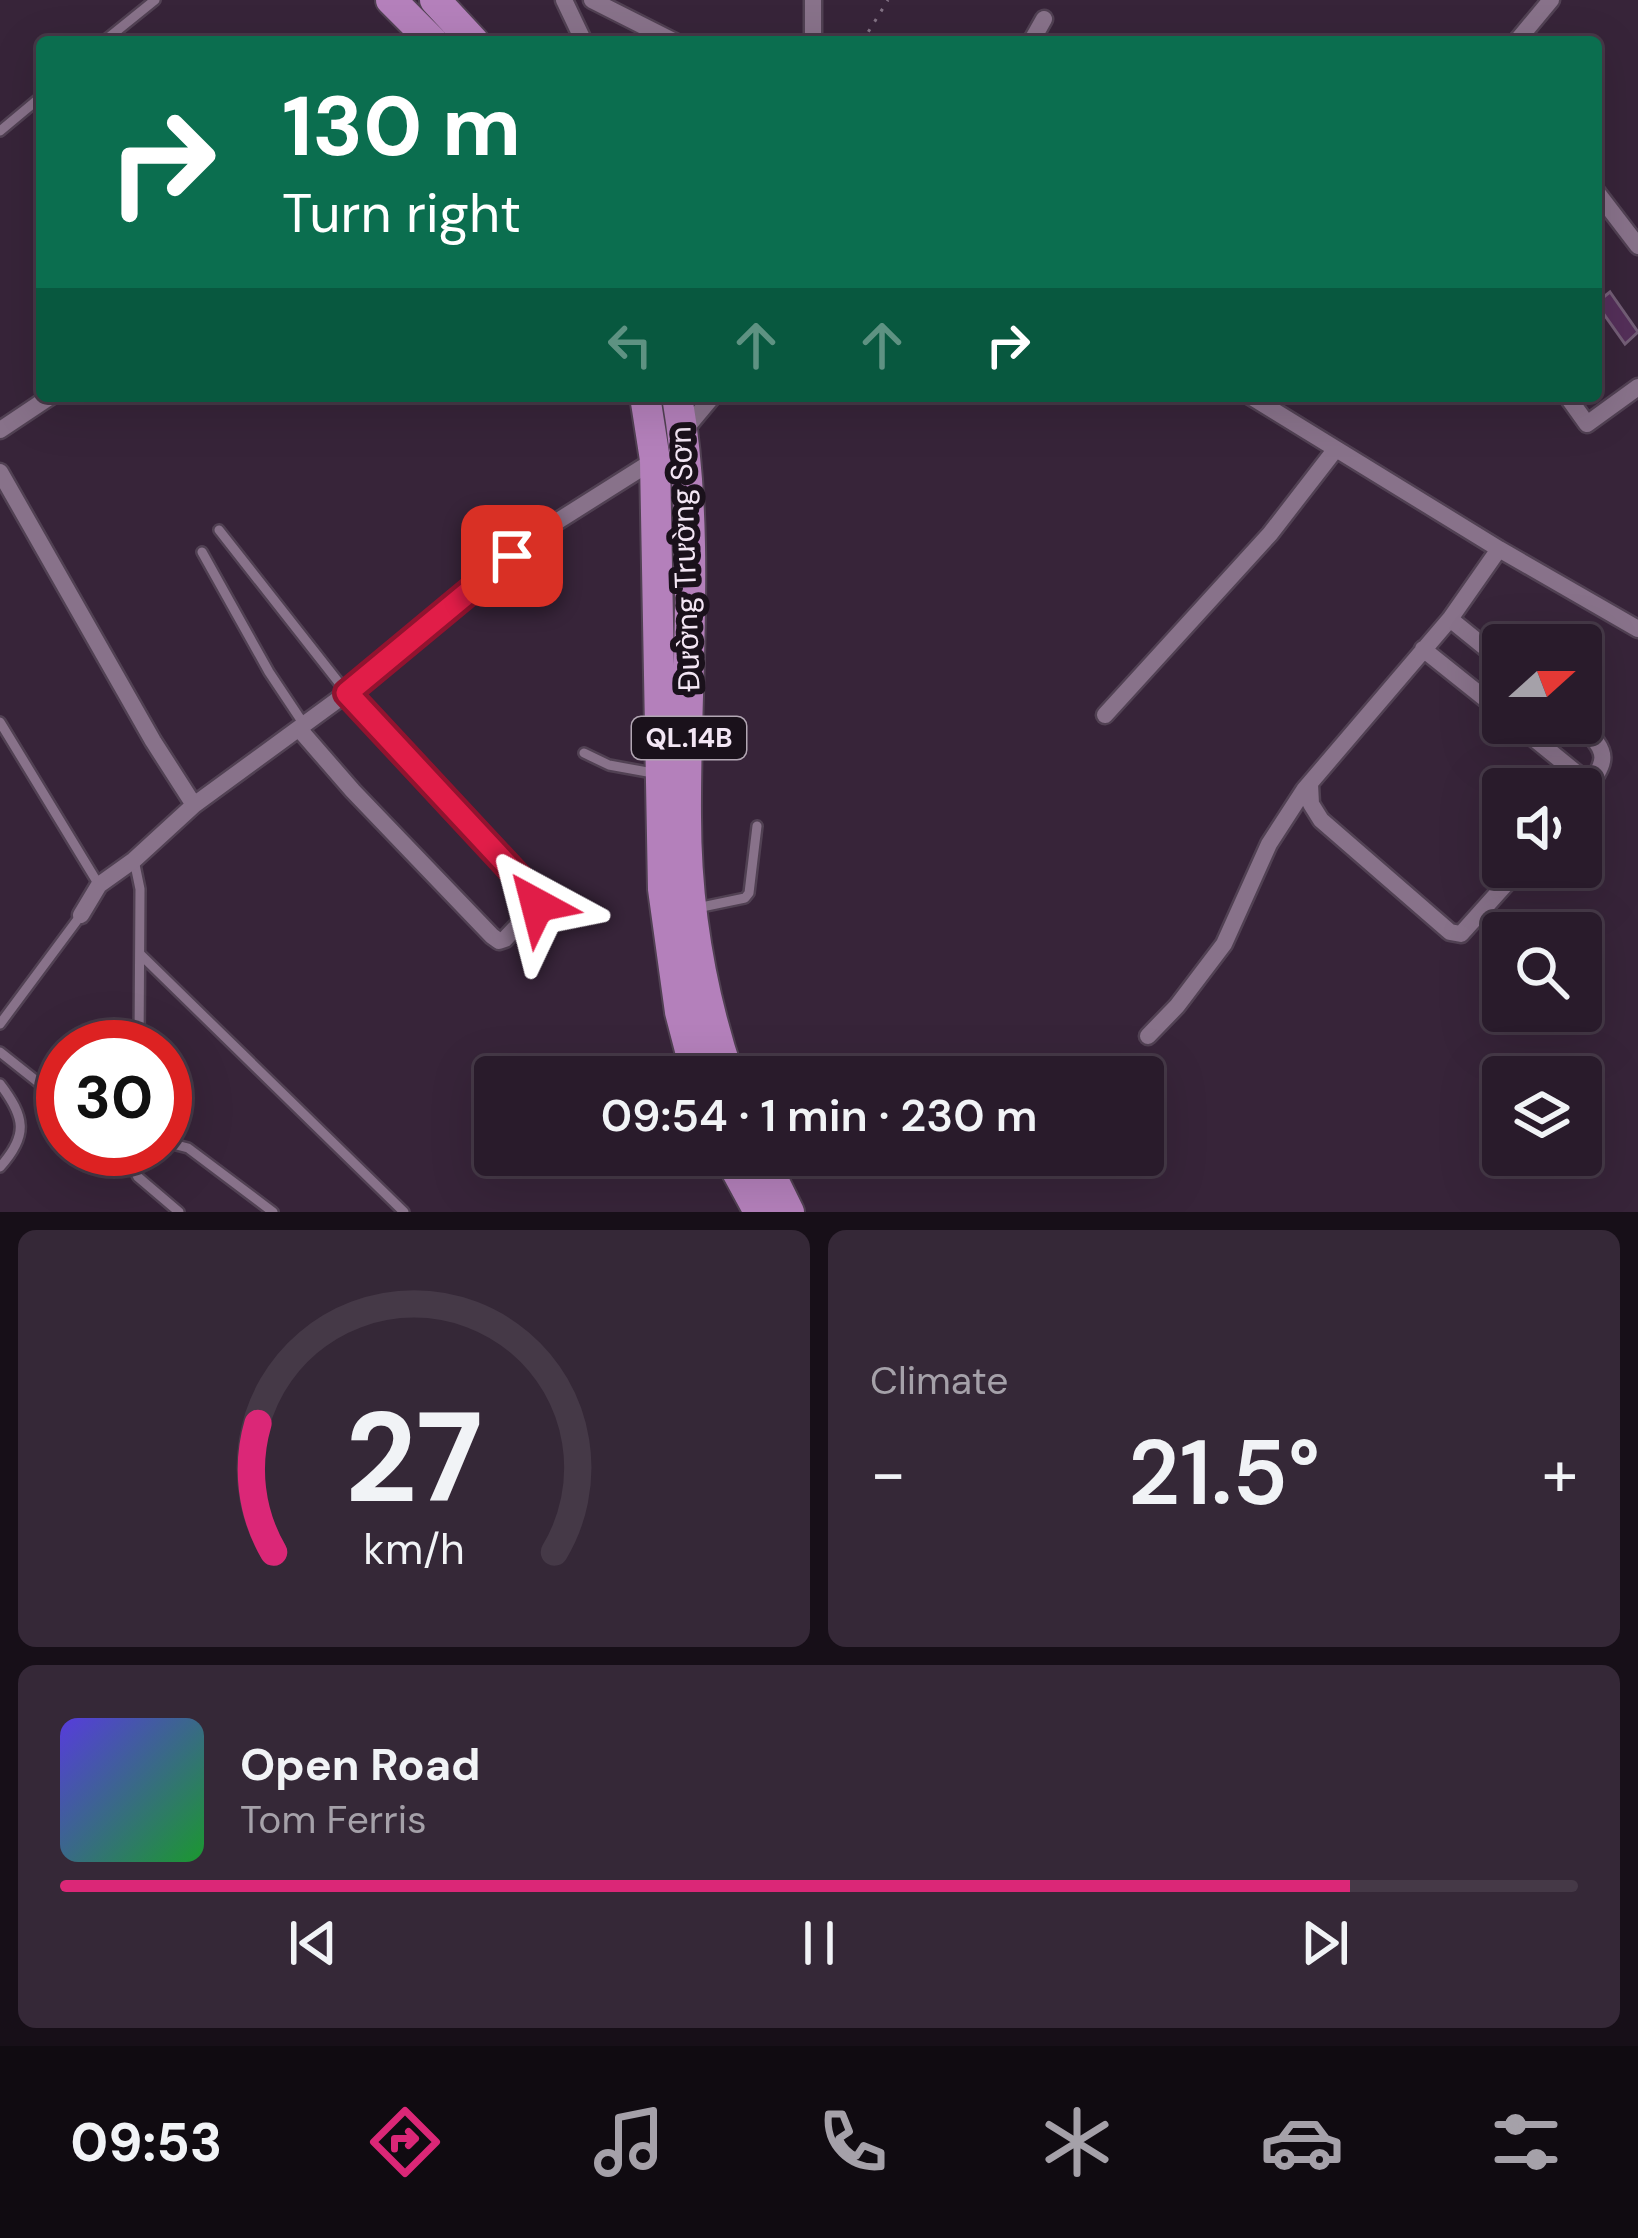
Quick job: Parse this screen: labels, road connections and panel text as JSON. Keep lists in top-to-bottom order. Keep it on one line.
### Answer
{"streets":{"highway":["Đường Trường Sơn","QL.14B"]},"north":"right","page":{"turn":["130 m","Turn right"],"limit":"30","trip":"09:54 · 1 min · 230 m","tile":"Climate","heat":["−","21.5°","+"],"song":["Open Road","Tom Ferris"],"tabs":"09:53","gauge":["27","km/h"]}}
